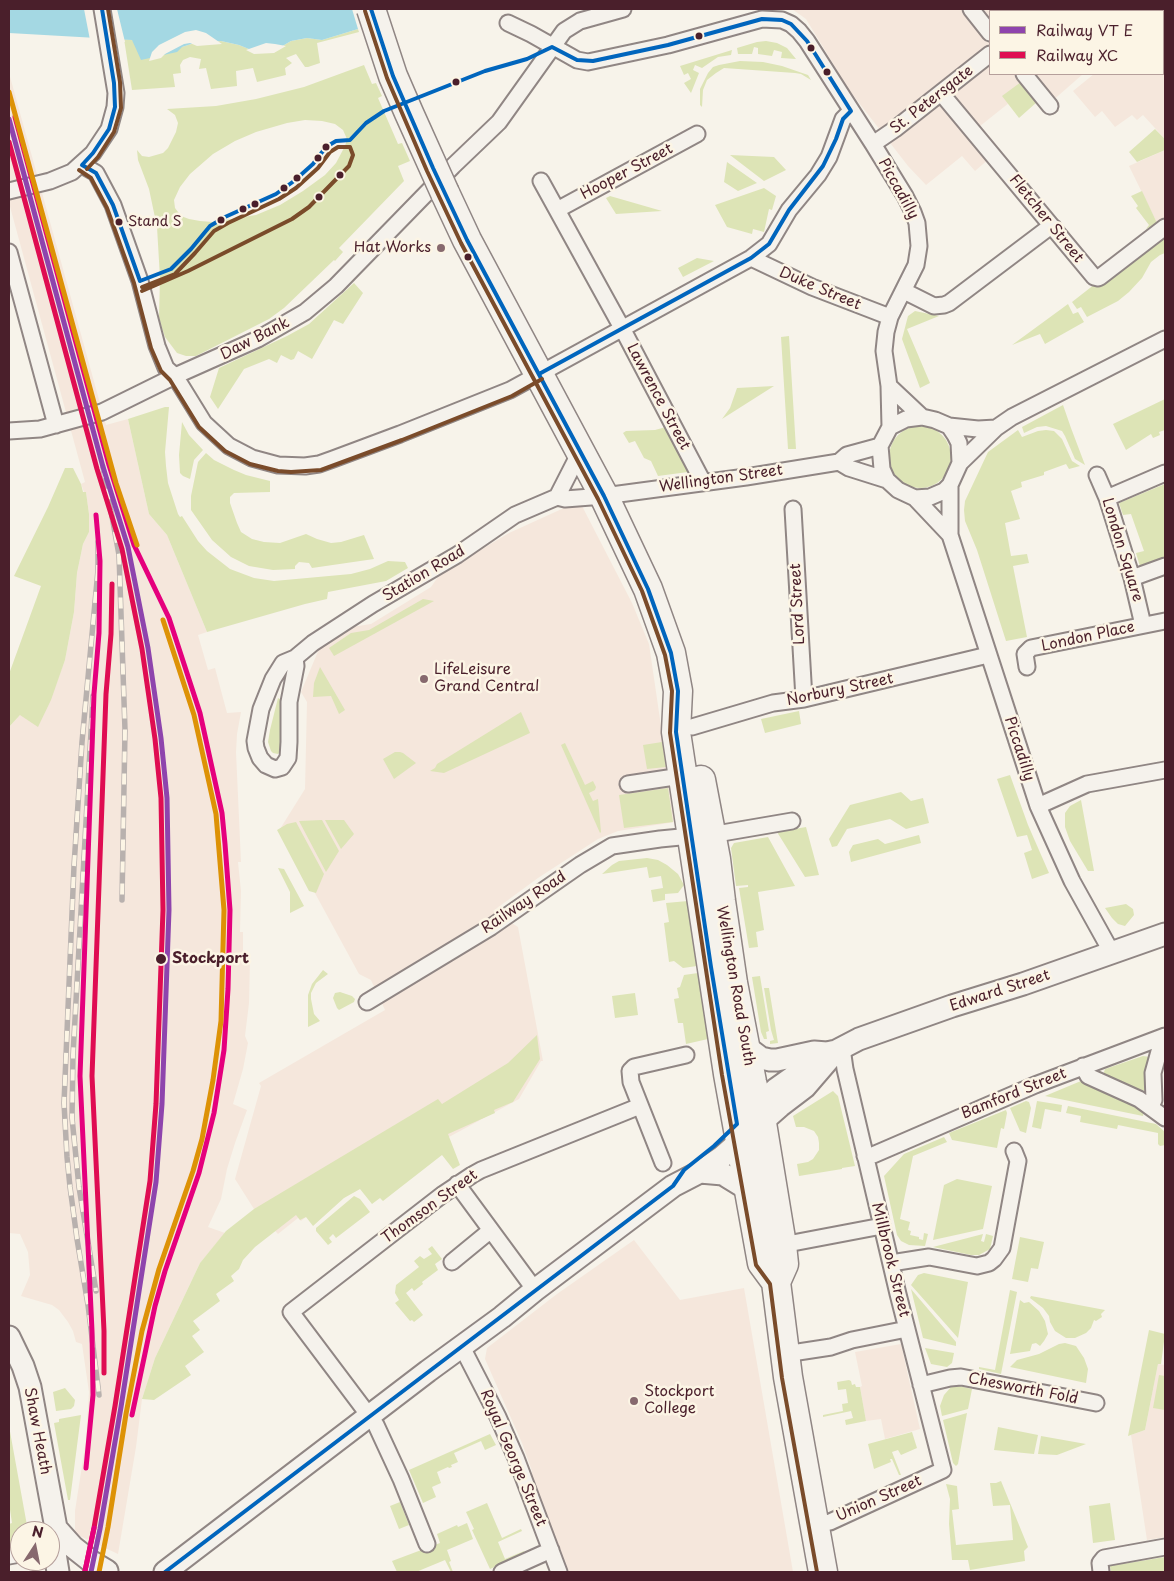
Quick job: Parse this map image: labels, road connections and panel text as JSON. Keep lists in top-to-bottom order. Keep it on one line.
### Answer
{"streets":{"highway":["Wellington Road South"],"main road":["Edward Street","Shaw Heath"],"street":["St. Petersgate","Hooper Street","Piccadilly","Fletcher Street","Duke Street","Daw Bank","Lawrence Street","Wellington Street","London Square","Station Road","Lord Street","London Place","Norbury Street","Railway Road","Bamford Street","Thomson Street","Millbrook Street","Chesworth Fold","Royal George Street","Union Street"]},"crossings":[["St. Petersgate","Piccadilly"],["St. Petersgate","Fletcher Street"],["Hooper Street","Lawrence Street"],["Piccadilly","Duke Street"],["Piccadilly","Daw Bank"],["Piccadilly","Wellington Street"],["Piccadilly","Norbury Street"],["Piccadilly","Edward Street"],["Lawrence Street","Wellington Street"],["Wellington Street","Station Road"],["Wellington Street","Wellington Road South"],["London Square","London Place"],["Station Road","Wellington Road South"],["Lord Street","Norbury Street"],["Norbury Street","Wellington Road South"],["Railway Road","Wellington Road South"],["Wellington Road South","Edward Street"],["Wellington Road South","Union Street"],["Edward Street","Millbrook Street"],["Bamford Street","Millbrook Street"],["Millbrook Street","Chesworth Fold"],["Millbrook Street","Union Street"]],"places":["Stand S","Hat Works","LifeLeisure Grand Central","Stockport","Stockport College"],"lines":["rail line XC"],"legend":["Railway VT E","Railway XC"],"north":"top"}
